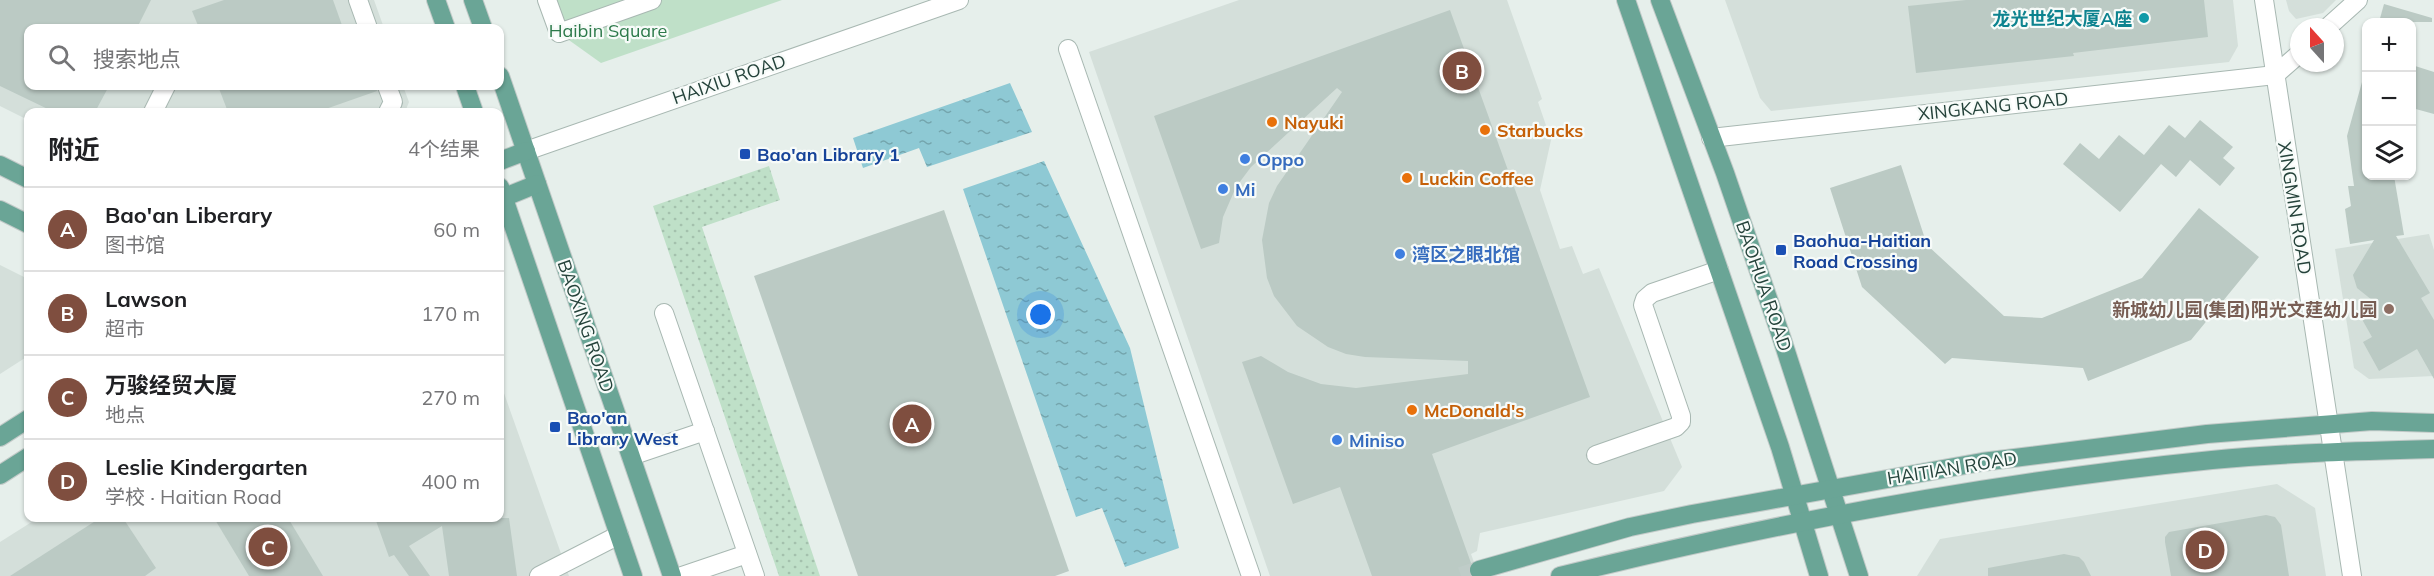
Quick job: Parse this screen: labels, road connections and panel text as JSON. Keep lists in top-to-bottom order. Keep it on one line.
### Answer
{"streets":{"main road":["HAIXIU ROAD","BAOHUA ROAD","BAOXING ROAD","HAITIAN ROAD"],"street":["XINGKANG ROAD","XINGMIN ROAD"]},"crossings":[["HAIXIU ROAD","BAOXING ROAD"],["XINGKANG ROAD","XINGMIN ROAD"],["XINGKANG ROAD","BAOHUA ROAD"],["XINGMIN ROAD","HAITIAN ROAD"],["BAOHUA ROAD","HAITIAN ROAD"]],"parks":["Haibin Square"],"places":{"other":["龙光世纪大厦A座","Nayuki","Starbucks","Oppo","Luckin Coffee","Mi","湾区之眼北馆","新城幼儿园(集团)阳光文莛幼儿园","McDonald's","Miniso"],"transit":["Bao'an Library 1","Baohua-Haitian Road Crossing","Bao'an Library West"]},"north":"top","page":{"map_buttons":["+","−"],"search":"搜索地点","pins":["B","A","C","D"],"heading":["附近","4个结果"],"list":[{"mark":"A","name":"Bao'an Liberary","note":"图书馆","value":"60 m"},{"mark":"B","name":"Lawson","note":"超市","value":"170 m"},{"mark":"C","name":"万骏经贸大厦","note":"地点","value":"270 m"},{"mark":"D","name":"Leslie Kindergarten","note":"学校 · Haitian Road","value":"400 m"}]}}
